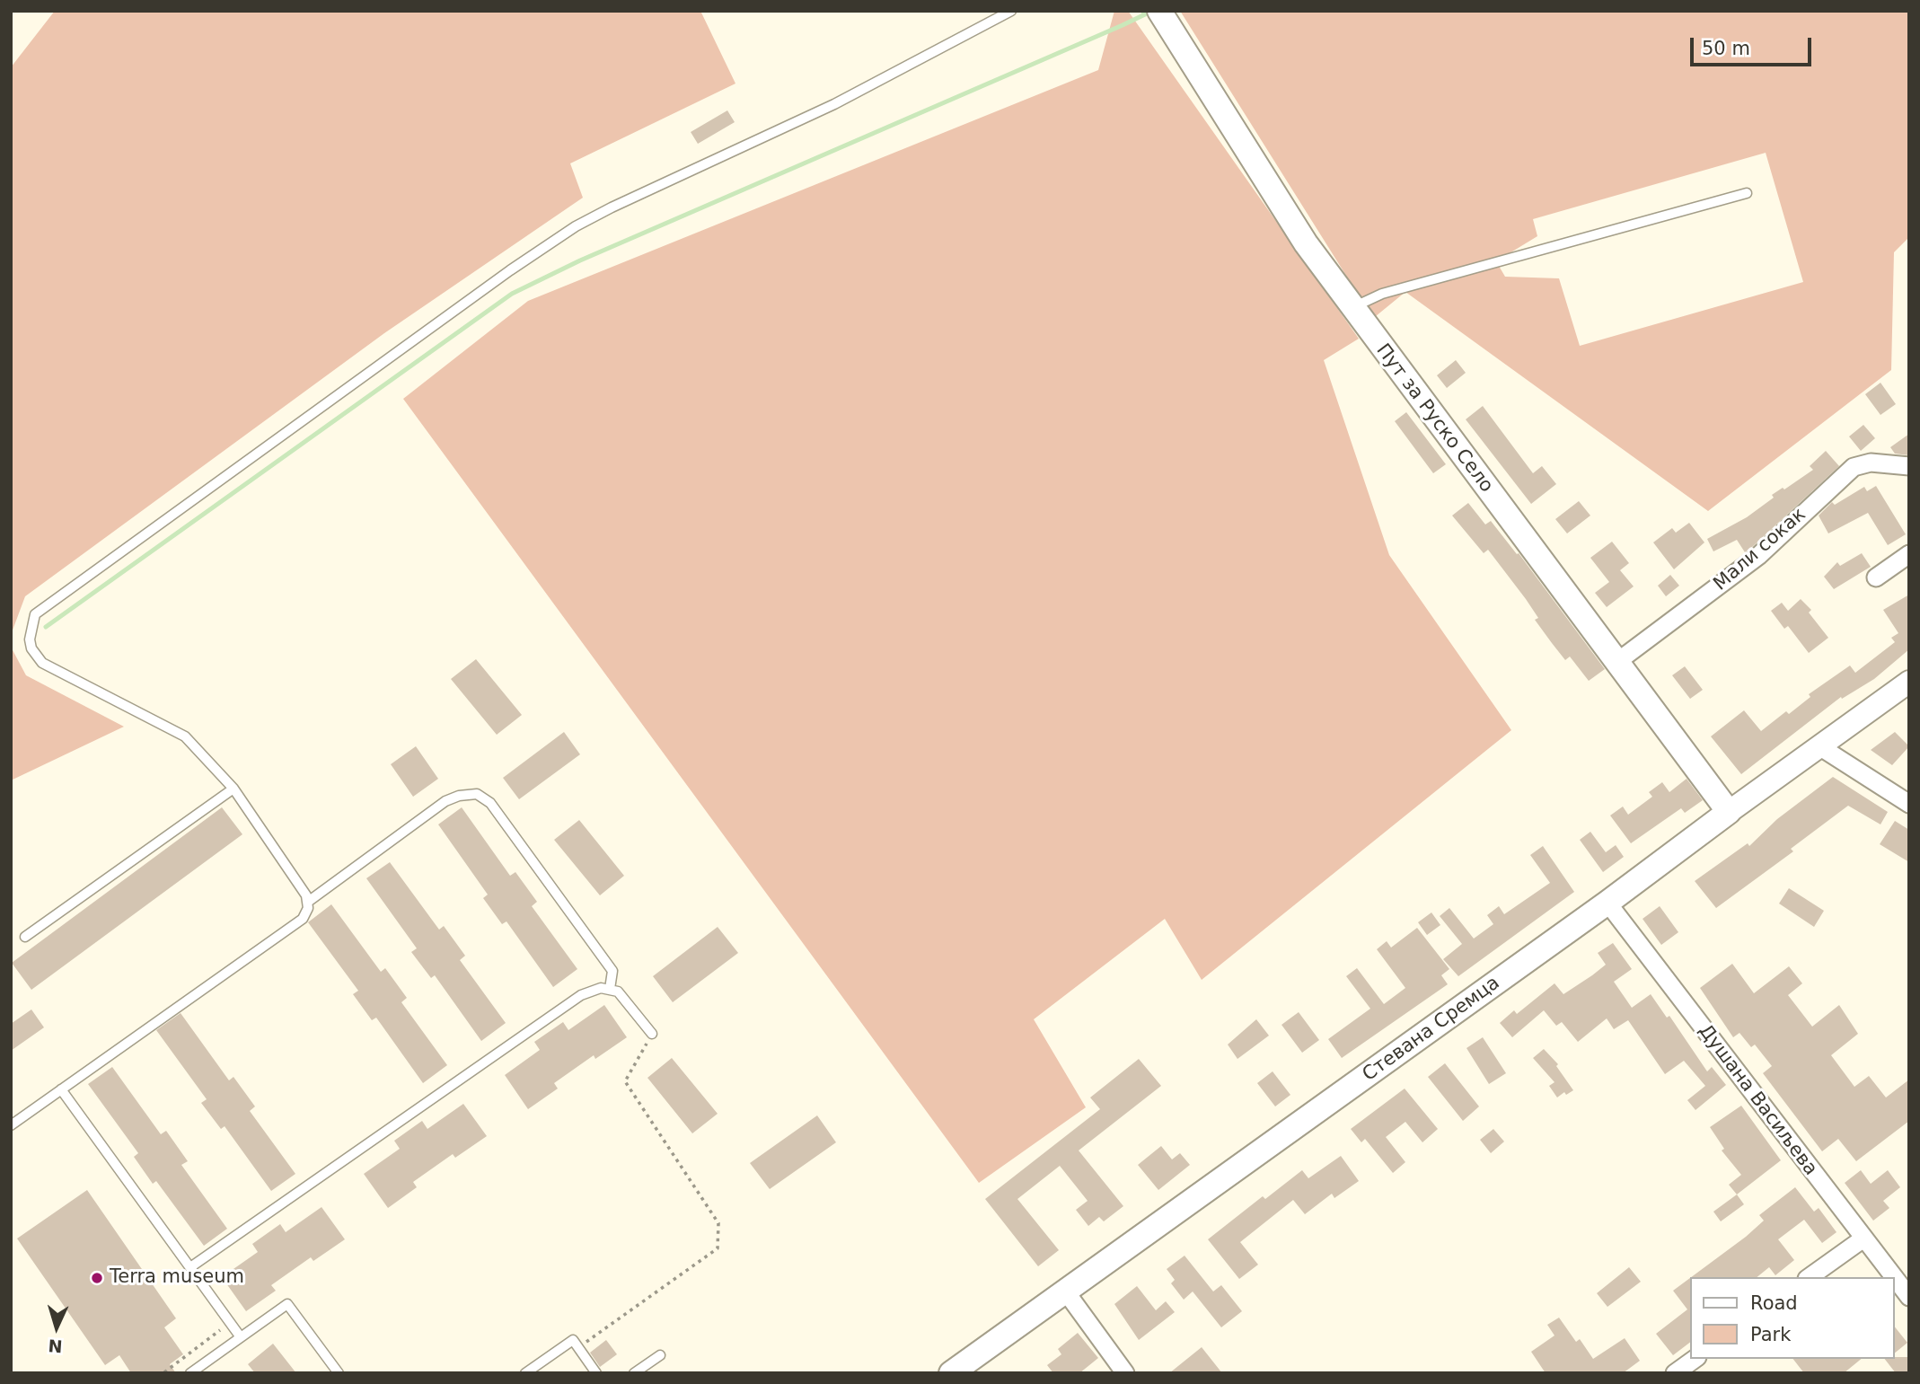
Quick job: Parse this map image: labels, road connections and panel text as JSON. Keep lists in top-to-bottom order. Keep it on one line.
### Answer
{"streets":{"main road":["Пут за Руско Село","Стевана Сремца"],"street":["Мали сокак","Душана Васиљева"]},"crossings":[["Пут за Руско Село","Мали сокак"],["Пут за Руско Село","Стевана Сремца"],["Стевана Сремца","Душана Васиљева"]],"places":["Terra museum"],"legend":["Road","Park"],"scale_bar":"50 m","north":"bottom"}
